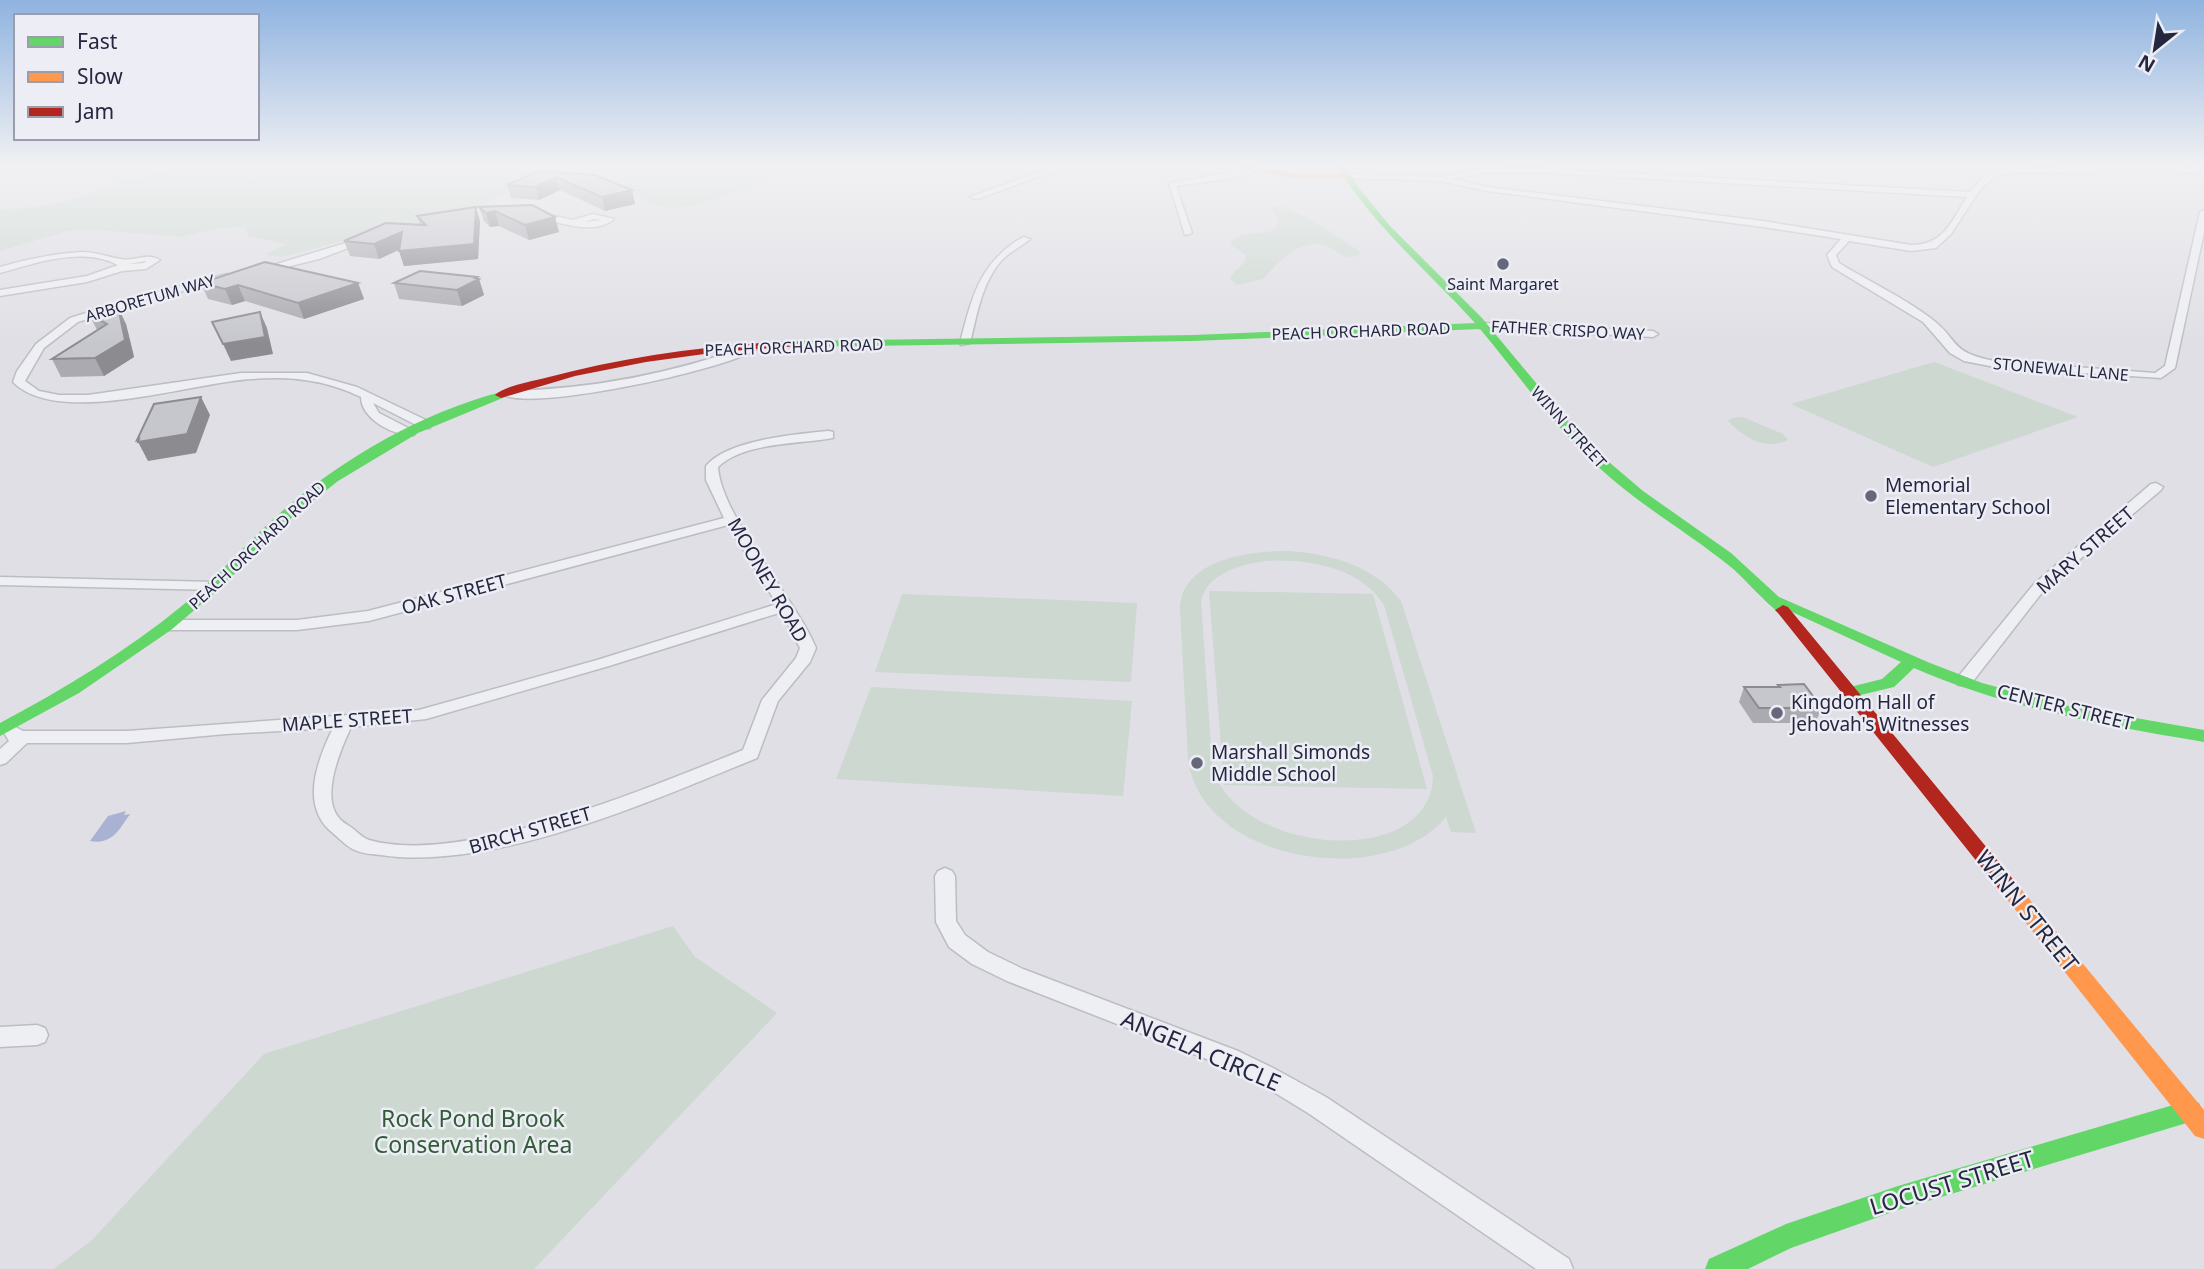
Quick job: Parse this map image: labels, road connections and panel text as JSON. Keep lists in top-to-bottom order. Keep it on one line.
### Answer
{"streets":{"street":["ARBORETUM WAY","FATHER CRISPO WAY","PEACH ORCHARD ROAD","STONEWALL LANE","WINN STREET","MARY STREET","MOONEY ROAD","OAK STREET","CENTER STREET","MAPLE STREET","BIRCH STREET","ANGELA CIRCLE","LOCUST STREET"]},"crossings":[["ARBORETUM WAY","PEACH ORCHARD ROAD"],["FATHER CRISPO WAY","PEACH ORCHARD ROAD"],["FATHER CRISPO WAY","WINN STREET"],["PEACH ORCHARD ROAD","WINN STREET"],["PEACH ORCHARD ROAD","OAK STREET"],["PEACH ORCHARD ROAD","MAPLE STREET"],["WINN STREET","CENTER STREET"],["WINN STREET","LOCUST STREET"],["MARY STREET","CENTER STREET"],["MOONEY ROAD","OAK STREET"],["MOONEY ROAD","MAPLE STREET"],["MOONEY ROAD","BIRCH STREET"],["MAPLE STREET","BIRCH STREET"]],"parks":["Rock Pond Brook Conservation Area"],"places":["Saint Margaret","Memorial Elementary School","Kingdom Hall of Jehovah's Witnesses","Marshall Simonds Middle School"],"legend":["Fast","Slow","Jam"],"north":"bottom left"}
